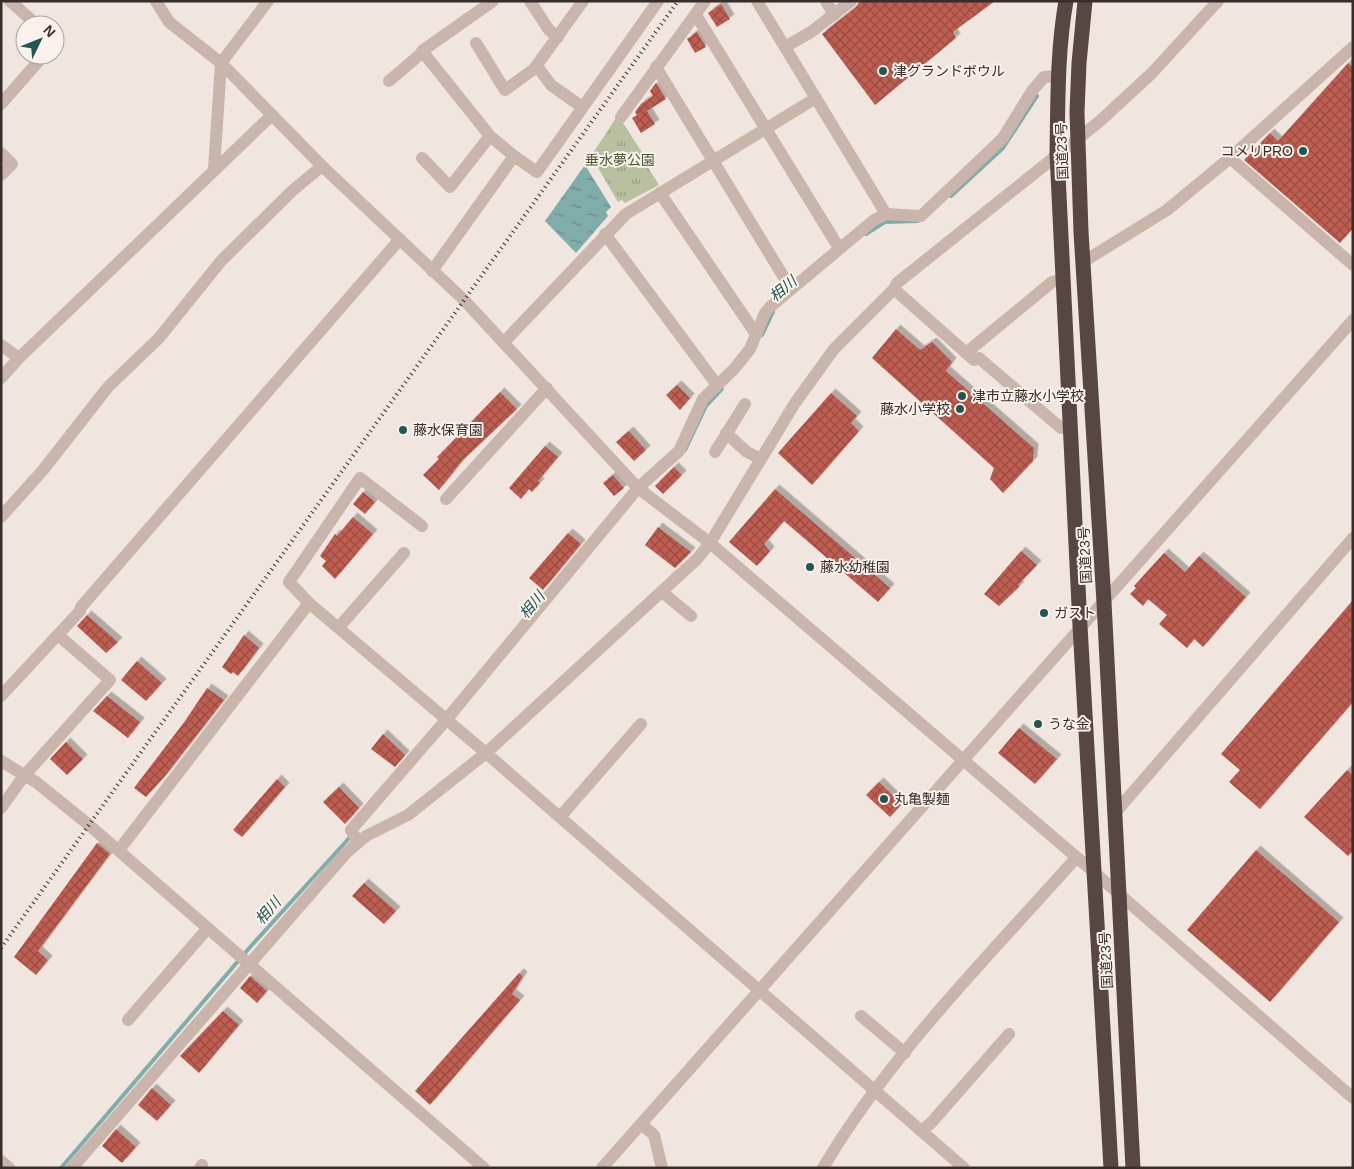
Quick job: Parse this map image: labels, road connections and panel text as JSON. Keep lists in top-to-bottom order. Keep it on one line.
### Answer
{"streets":{"highway":["国道23号"]},"water":["相川"],"parks":["垂水夢公園"],"places":["津グランドボウル","コメリPRO","津市立藤水小学校","藤水小学校","藤水保育園","藤水幼稚園","ガスト","うな金","丸亀製麺"],"north":"top right"}
